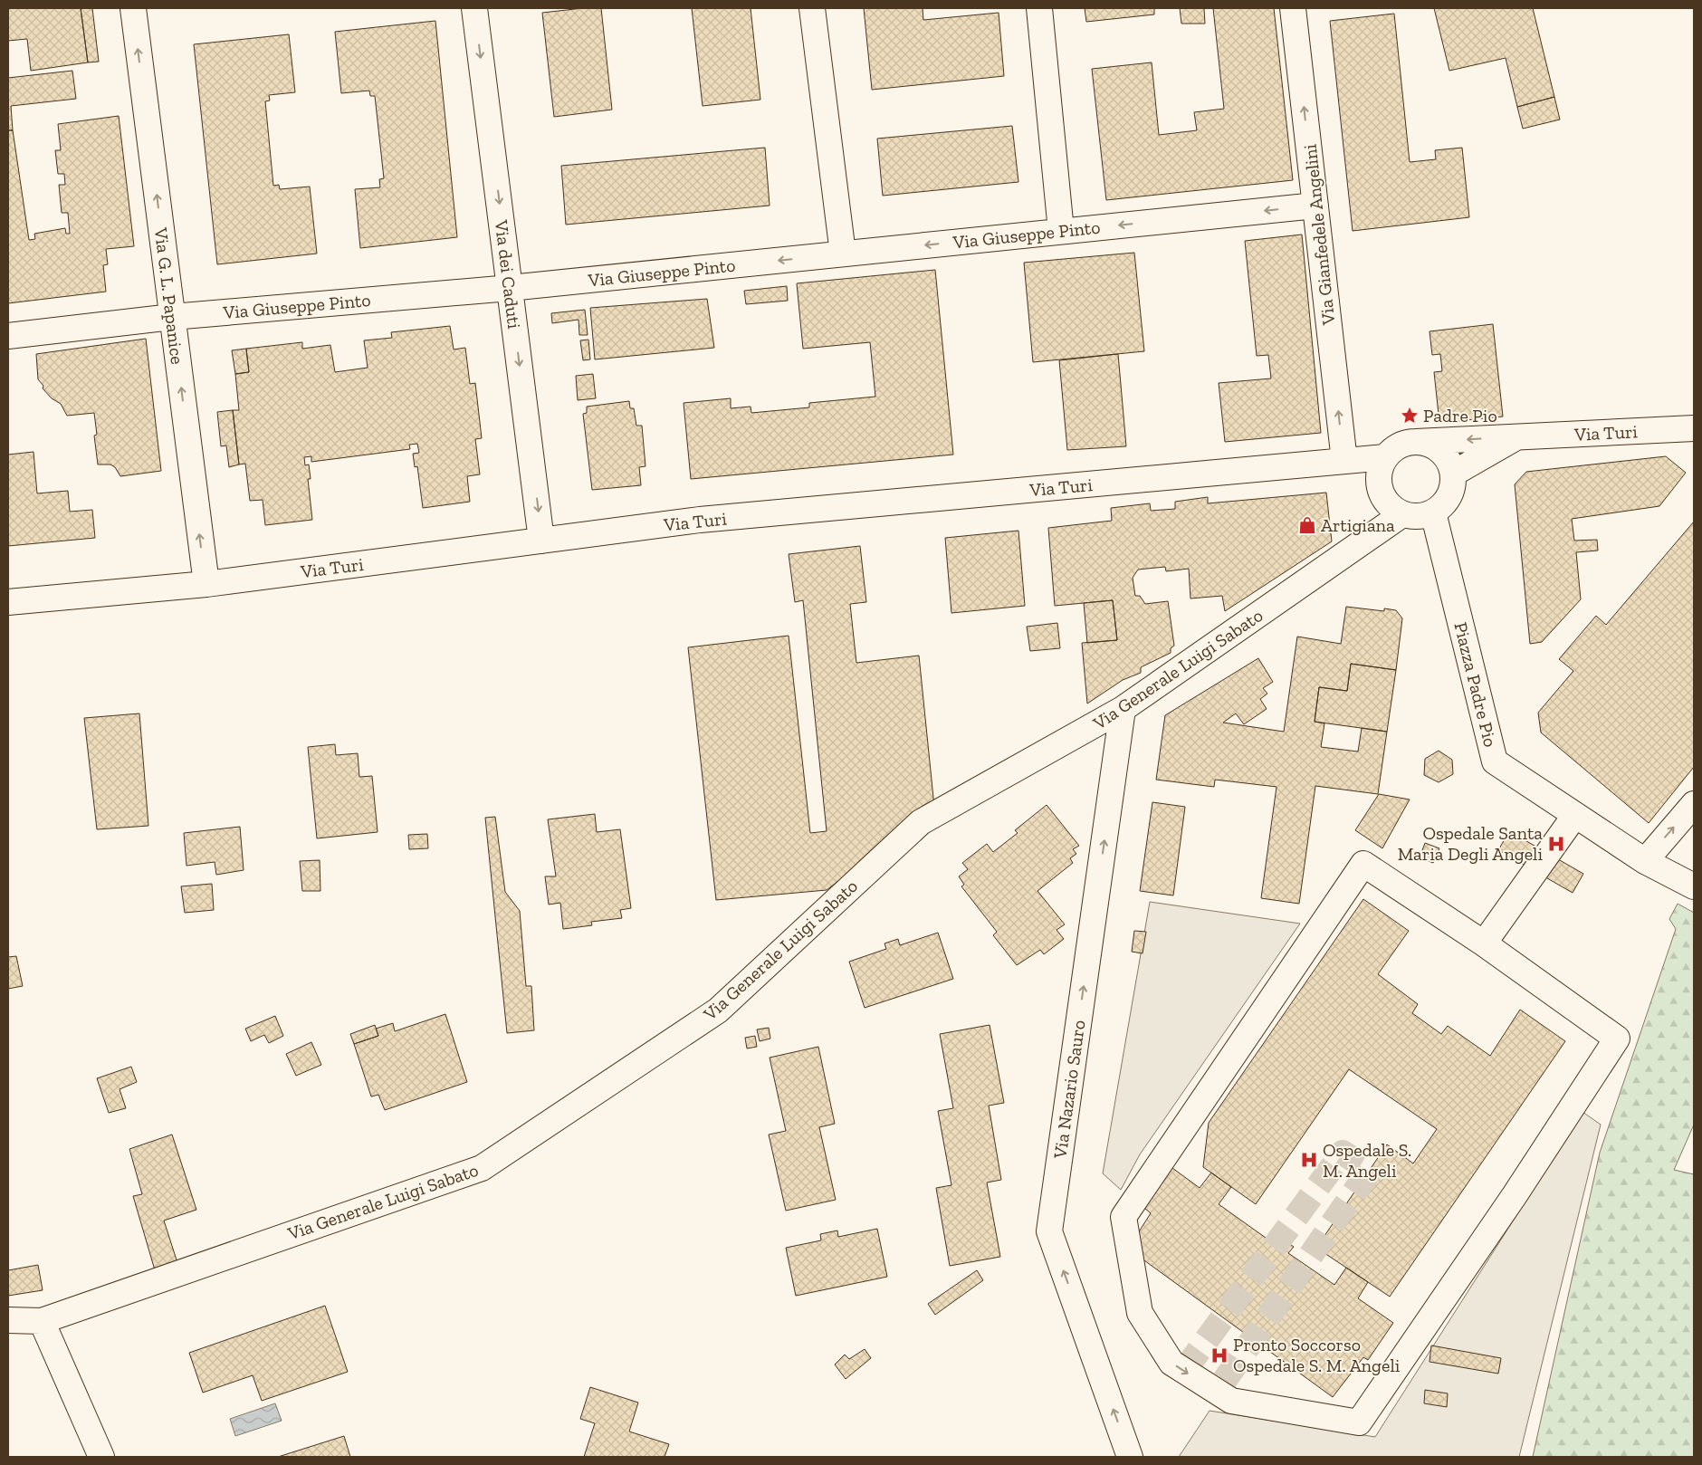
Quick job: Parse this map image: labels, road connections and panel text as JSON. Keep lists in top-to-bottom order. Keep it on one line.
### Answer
{"streets":{"street":["Via Giuseppe Pinto","Via Gianfedele Angelini","Via dei Caduti","Via G. L. Papanice","Via Turi","Via Generale Luigi Sabato","Piazza Padre Pio","Via Nazario Sauro"]},"crossings":[["Via Giuseppe Pinto","Via Gianfedele Angelini"],["Via Giuseppe Pinto","Via dei Caduti"],["Via Giuseppe Pinto","Via G. L. Papanice"],["Via Gianfedele Angelini","Via Turi"],["Via dei Caduti","Via Turi"],["Via G. L. Papanice","Via Turi"],["Via Turi","Via Generale Luigi Sabato"],["Via Turi","Piazza Padre Pio"],["Via Generale Luigi Sabato","Piazza Padre Pio"],["Via Generale Luigi Sabato","Via Nazario Sauro"]],"one_way":["Via Giuseppe Pinto","Via Gianfedele Angelini","Via dei Caduti","Via G. L. Papanice","Via Nazario Sauro"],"places":{"place":["Padre Pio"],"shop":["Artigiana"],"hospital":["Ospedale Santa Maria Degli Angeli","Ospedale S. M. Angeli","Pronto Soccorso Ospedale S. M. Angeli"]}}
